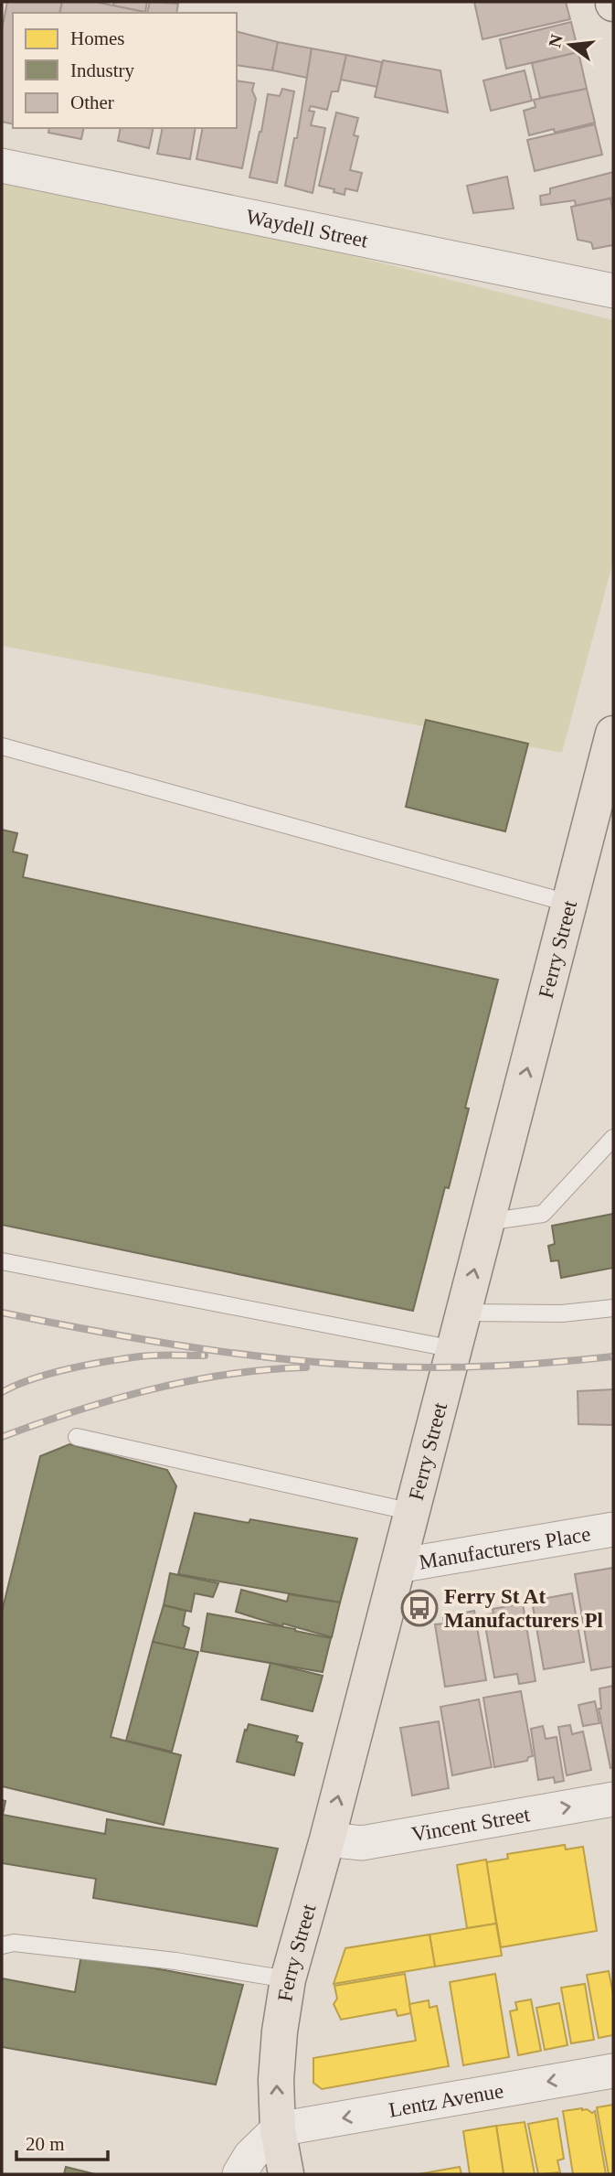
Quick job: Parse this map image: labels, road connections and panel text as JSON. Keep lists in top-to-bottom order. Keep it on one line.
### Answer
{"streets":{"main road":["Ferry Street"],"street":["Waydell Street","Manufacturers Place","Vincent Street","Lentz Avenue"]},"crossings":[["Ferry Street","Manufacturers Place"],["Ferry Street","Vincent Street"],["Ferry Street","Lentz Avenue"]],"one_way":["Ferry Street","Vincent Street","Lentz Avenue"],"places":{"bus stop":["Ferry St At Manufacturers Pl"]},"legend":["Homes","Industry","Other"],"scale_bar":"20 m","north":"left"}
